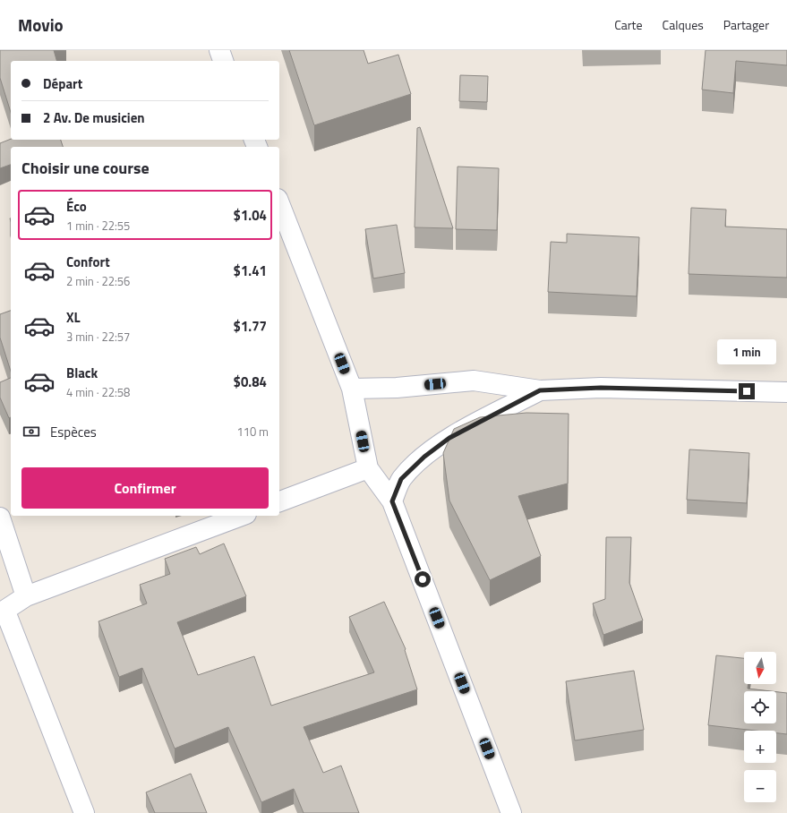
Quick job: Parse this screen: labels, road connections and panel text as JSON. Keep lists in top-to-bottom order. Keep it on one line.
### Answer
{"north":"bottom","page":{"header":"Movio","nav":["Carte","Calques","Partager"],"banner":["Départ","2 Av. De musicien"],"heading":"Choisir une course","list":[{"name":"Éco","note":"1 min · 22:55","value":"$1.04"},{"name":"Confort","note":"2 min · 22:56","value":"$1.41"},{"name":"XL","note":"3 min · 22:57","value":"$1.77"},{"name":"Black","note":"4 min · 22:58","value":"$0.84"}],"bubble":"1 min","pay":["Espèces","110 m"],"buttons":"Confirmer","map_buttons":["+","−"]}}
